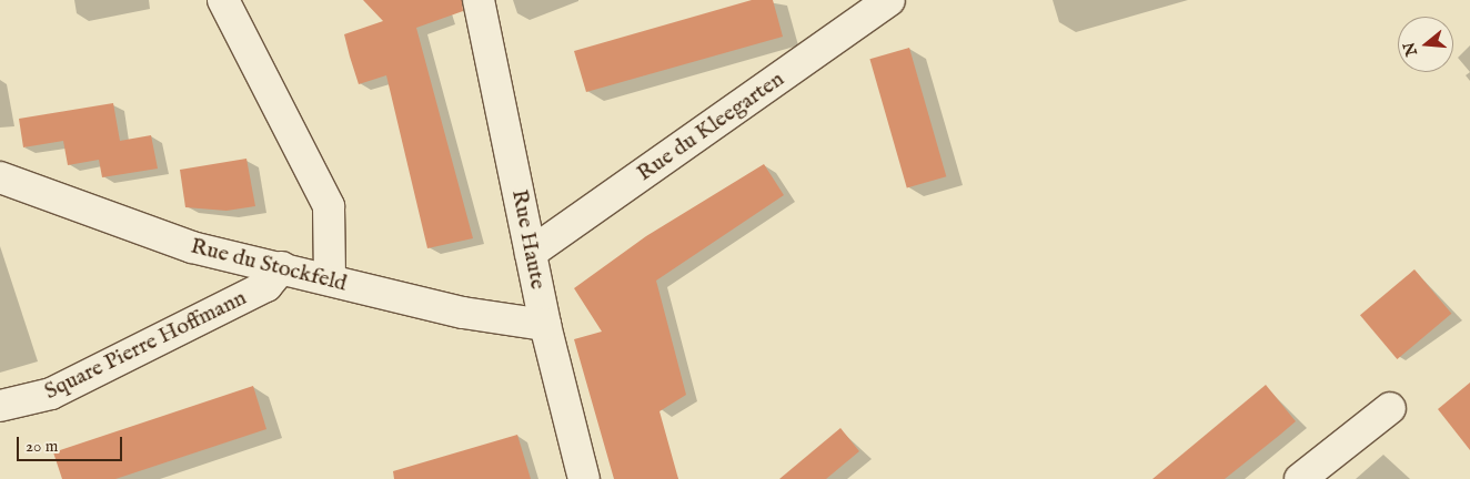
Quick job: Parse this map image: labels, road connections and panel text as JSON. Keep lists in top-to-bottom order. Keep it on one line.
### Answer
{"streets":{"street":["Rue du Kleegarten","Rue Haute","Rue du Stockfeld","Square Pierre Hoffmann"]},"crossings":[["Rue du Kleegarten","Rue Haute"],["Rue Haute","Rue du Stockfeld"],["Rue du Stockfeld","Square Pierre Hoffmann"]],"scale_bar":"20 m","north":"left"}
